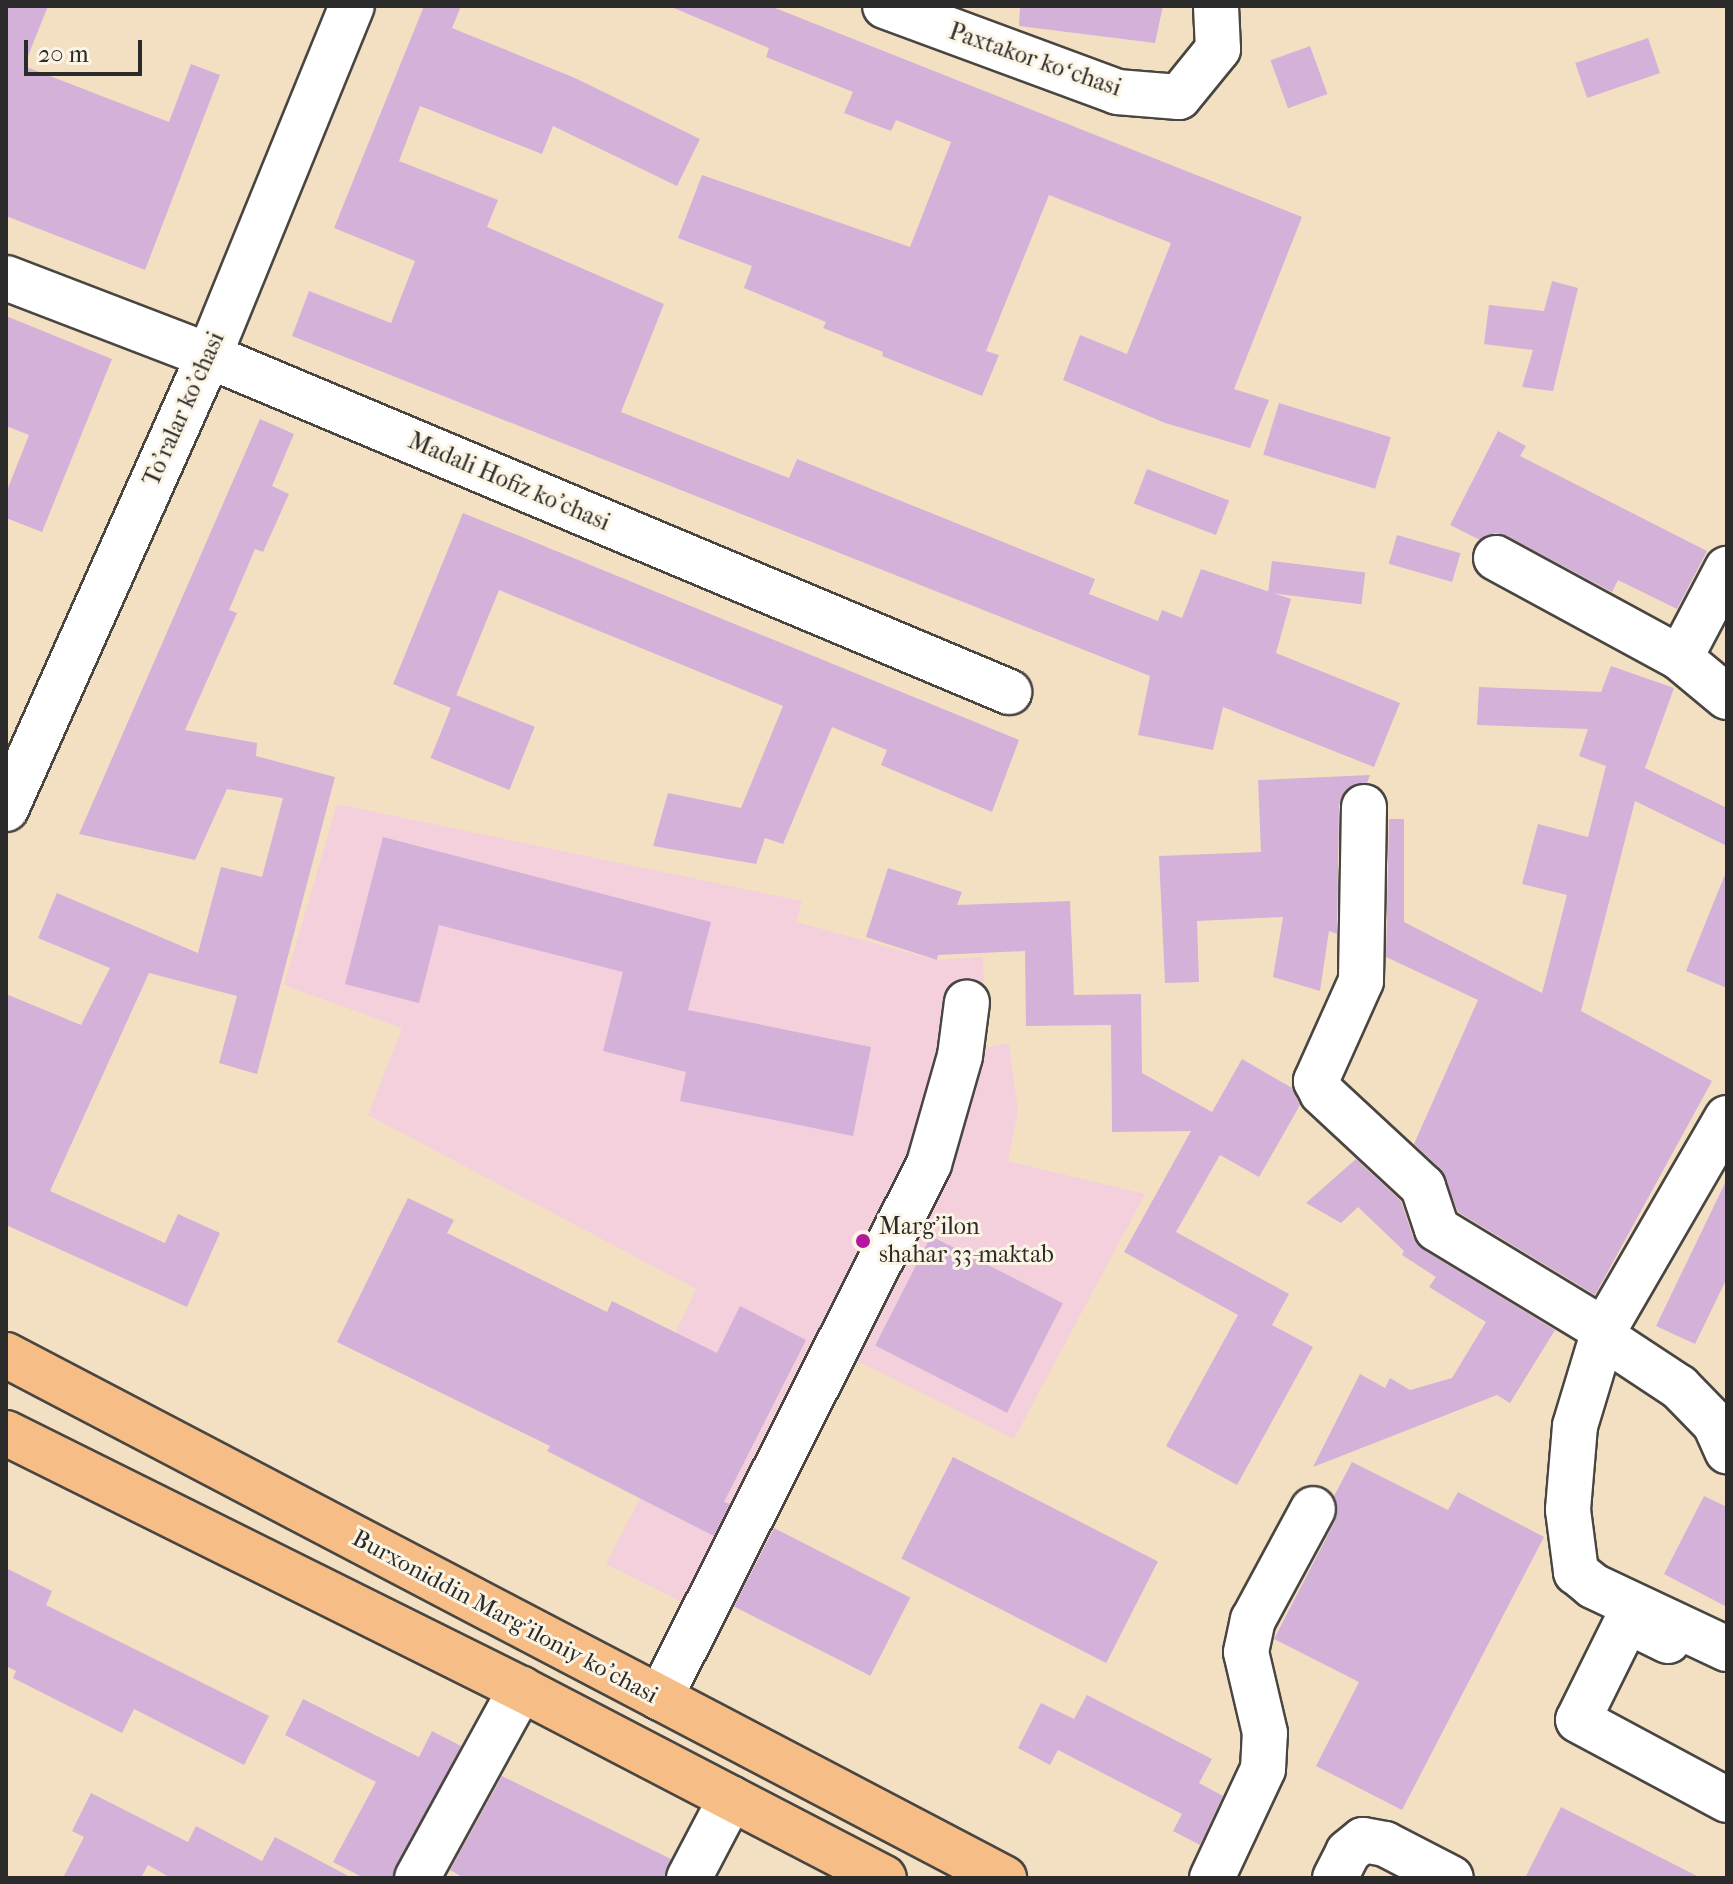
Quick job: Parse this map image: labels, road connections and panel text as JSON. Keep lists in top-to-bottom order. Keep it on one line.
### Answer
{"streets":{"main road":["Burxoniddin Marg’iloniy ko’chasi"],"street":["Paxtakor koʻchasi","To'ralar ko'chasi","Madali Hofiz ko'chasi"]},"crossings":[["To'ralar ko'chasi","Madali Hofiz ko'chasi"]],"places":["Marg'ilon shahar 33-maktab"],"scale_bar":"20 m"}
